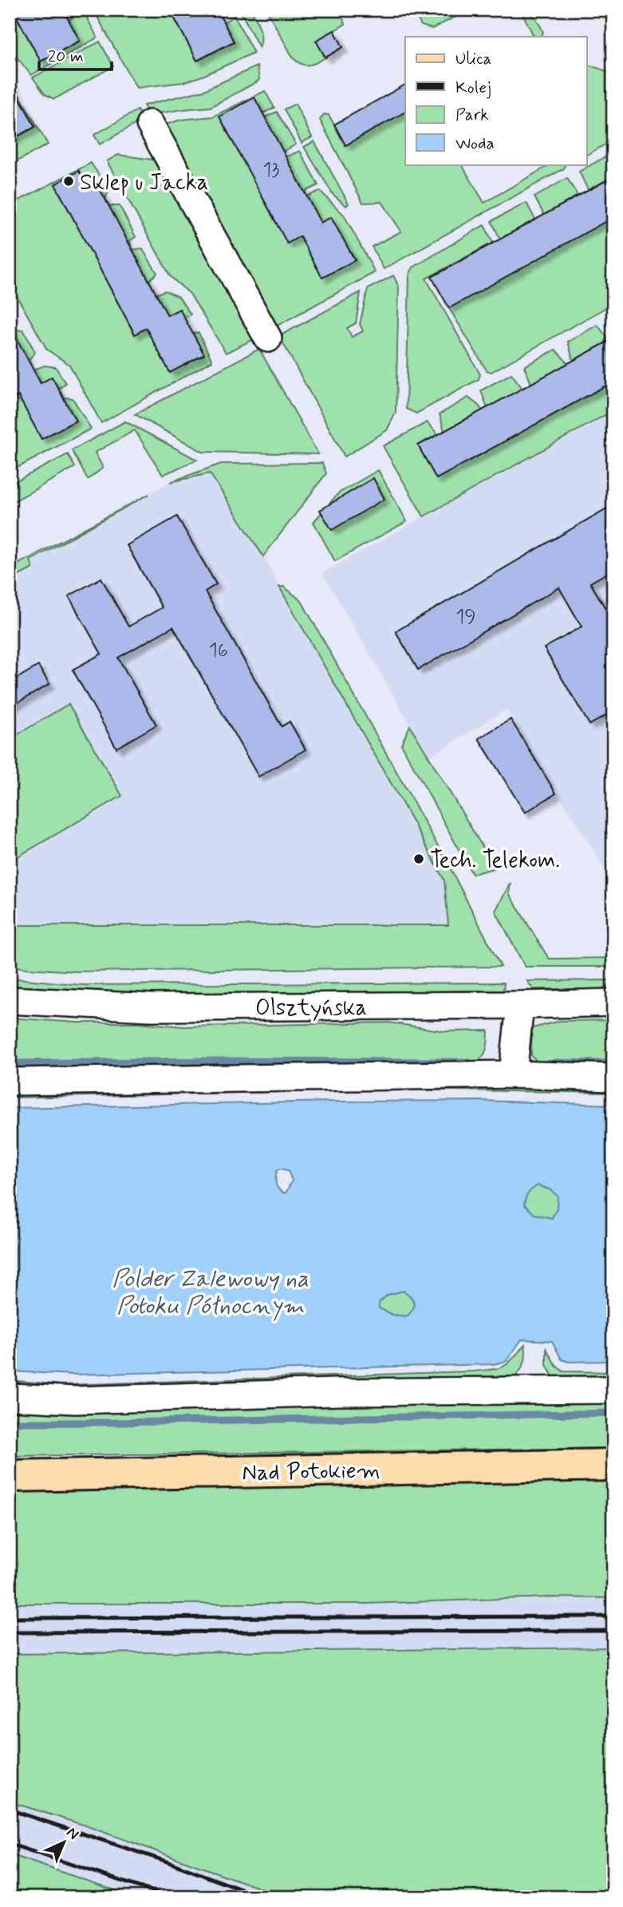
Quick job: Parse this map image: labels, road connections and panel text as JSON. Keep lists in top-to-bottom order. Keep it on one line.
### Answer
{"streets":{"main road":["Nad Potokiem"],"street":["Olsztyńska"]},"water":["Polder Zalewowy na Potoku Północnym"],"places":["Sklep u Jacka","Tech. Telekom."],"house_numbers":["13","19","16"],"legend":["Ulica","Kolej","Park","Woda"],"scale_bar":"20 m","north":"top right"}
